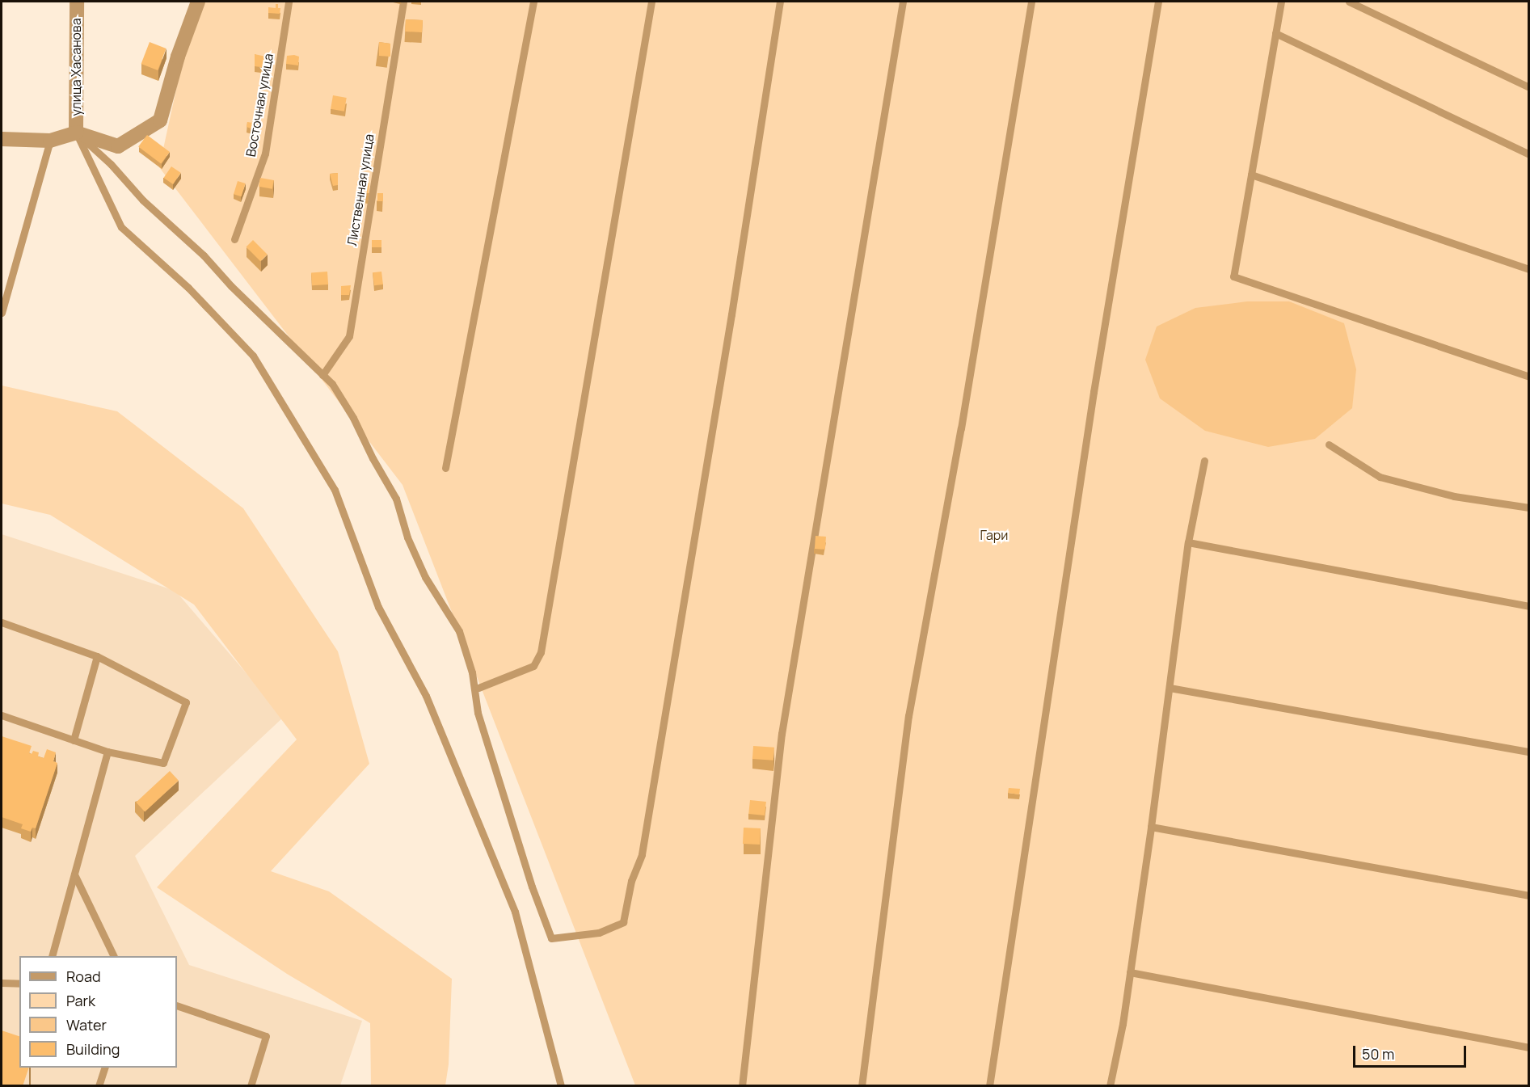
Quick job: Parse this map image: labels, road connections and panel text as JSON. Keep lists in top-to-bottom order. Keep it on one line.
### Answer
{"streets":{"street":["улица Хасанова"],"lane":["Восточная улица","Лиственная улица"]},"parks":["Гари"],"legend":["Road","Park","Water","Building"],"scale_bar":"50 m"}
